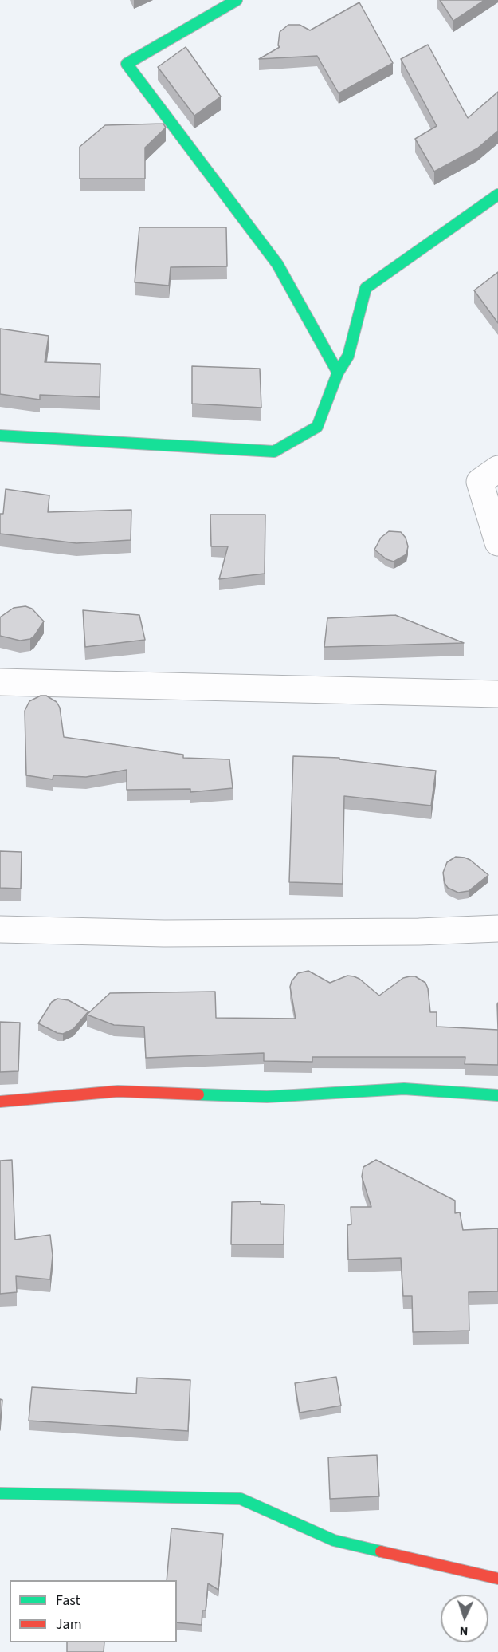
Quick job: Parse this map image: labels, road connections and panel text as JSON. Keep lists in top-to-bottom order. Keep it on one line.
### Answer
{"legend":["Fast","Jam"],"north":"bottom"}
